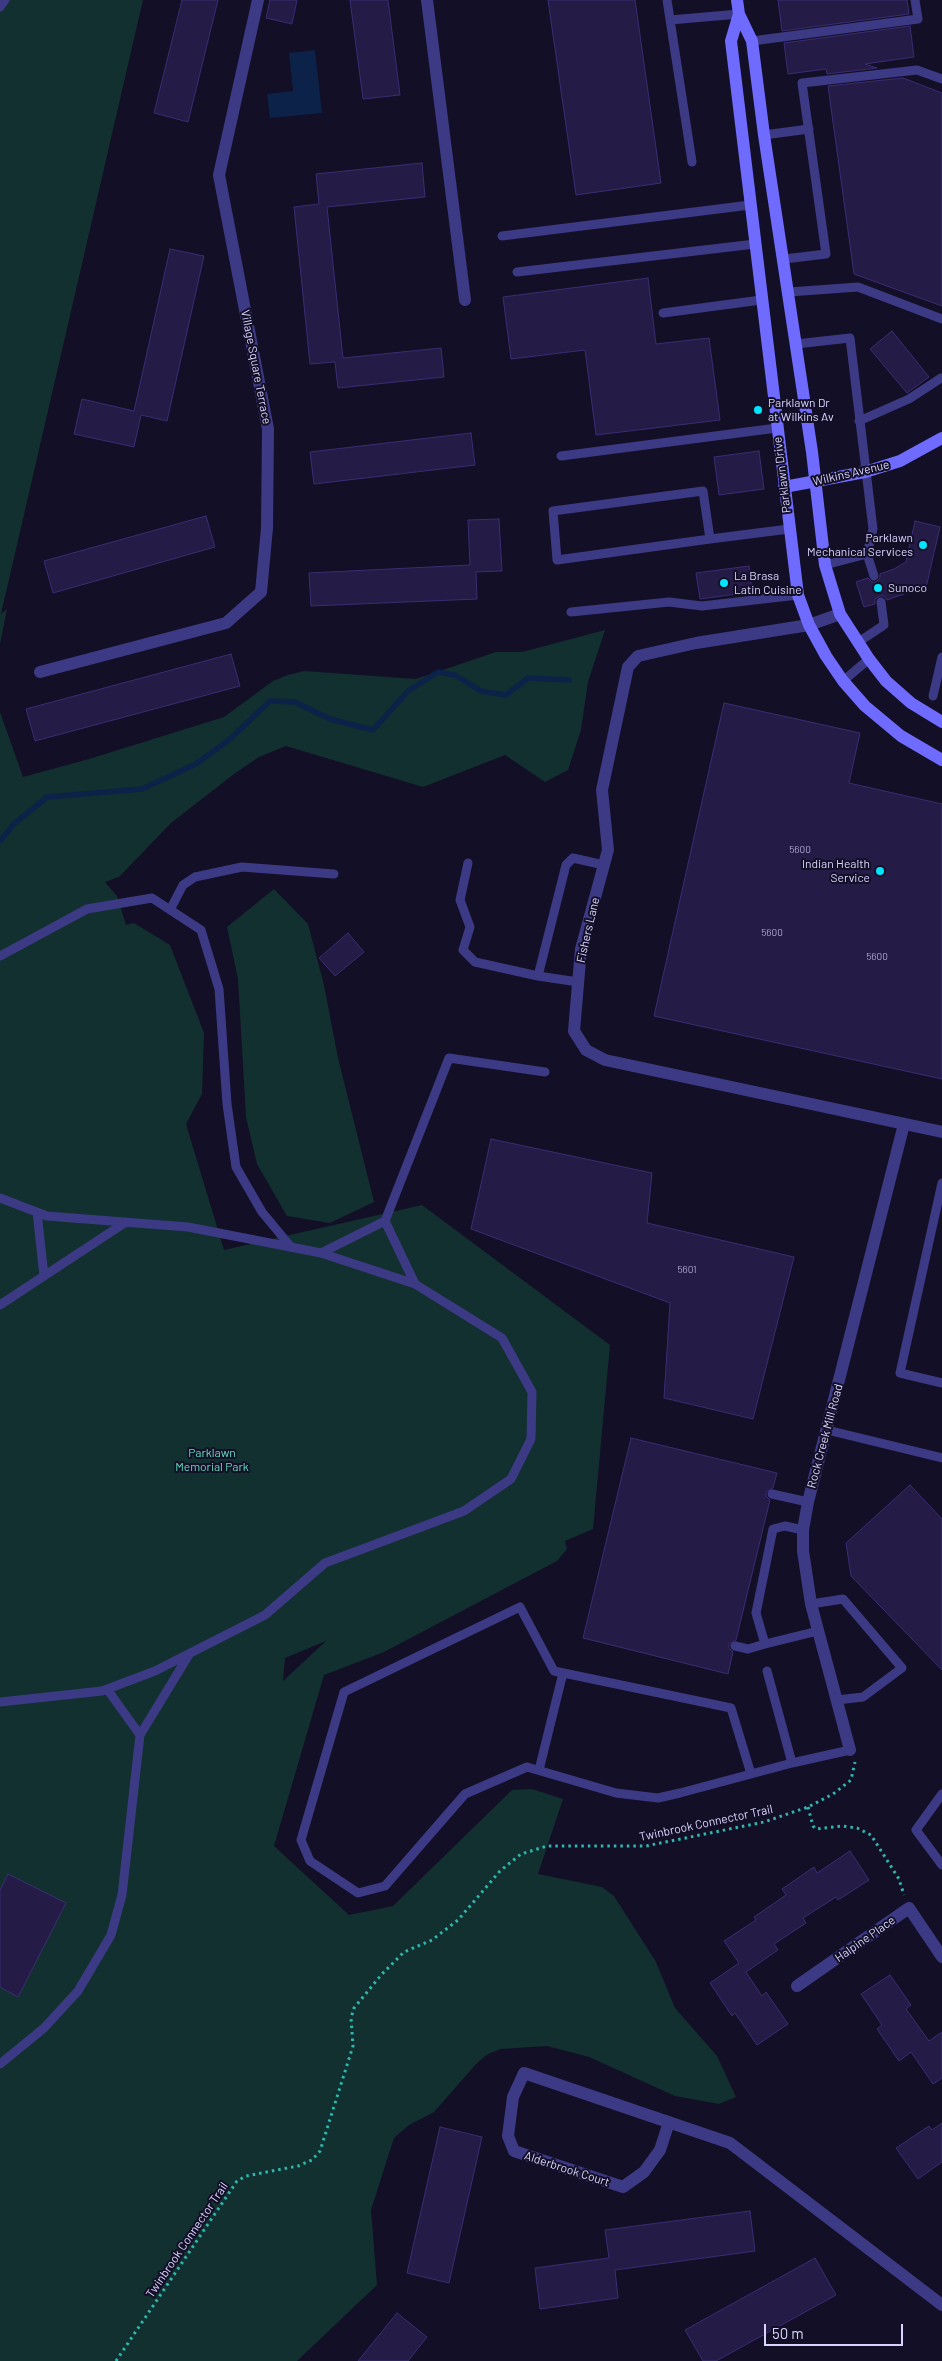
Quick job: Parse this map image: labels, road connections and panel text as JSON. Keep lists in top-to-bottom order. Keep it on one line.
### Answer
{"streets":{"main road":["Wilkins Avenue","Parklawn Drive"],"street":["Village Square Terrace","Fishers Lane","Rock Creek Mill Road","Halpine Place","Alderbrook Court"],"path":["Twinbrook Connector Trail"]},"crossings":[["Wilkins Avenue","Parklawn Drive"],["Parklawn Drive","Fishers Lane"],["Fishers Lane","Rock Creek Mill Road"],["Rock Creek Mill Road","Twinbrook Connector Trail"]],"parks":["Parklawn Memorial Park"],"places":["Parklawn Dr at Wilkins Av","Parklawn Mechanical Services","La Brasa Latin Cuisine","Sunoco","Indian Health Service"],"house_numbers":["5600","5600","5600","5601"],"scale_bar":"50 m"}
